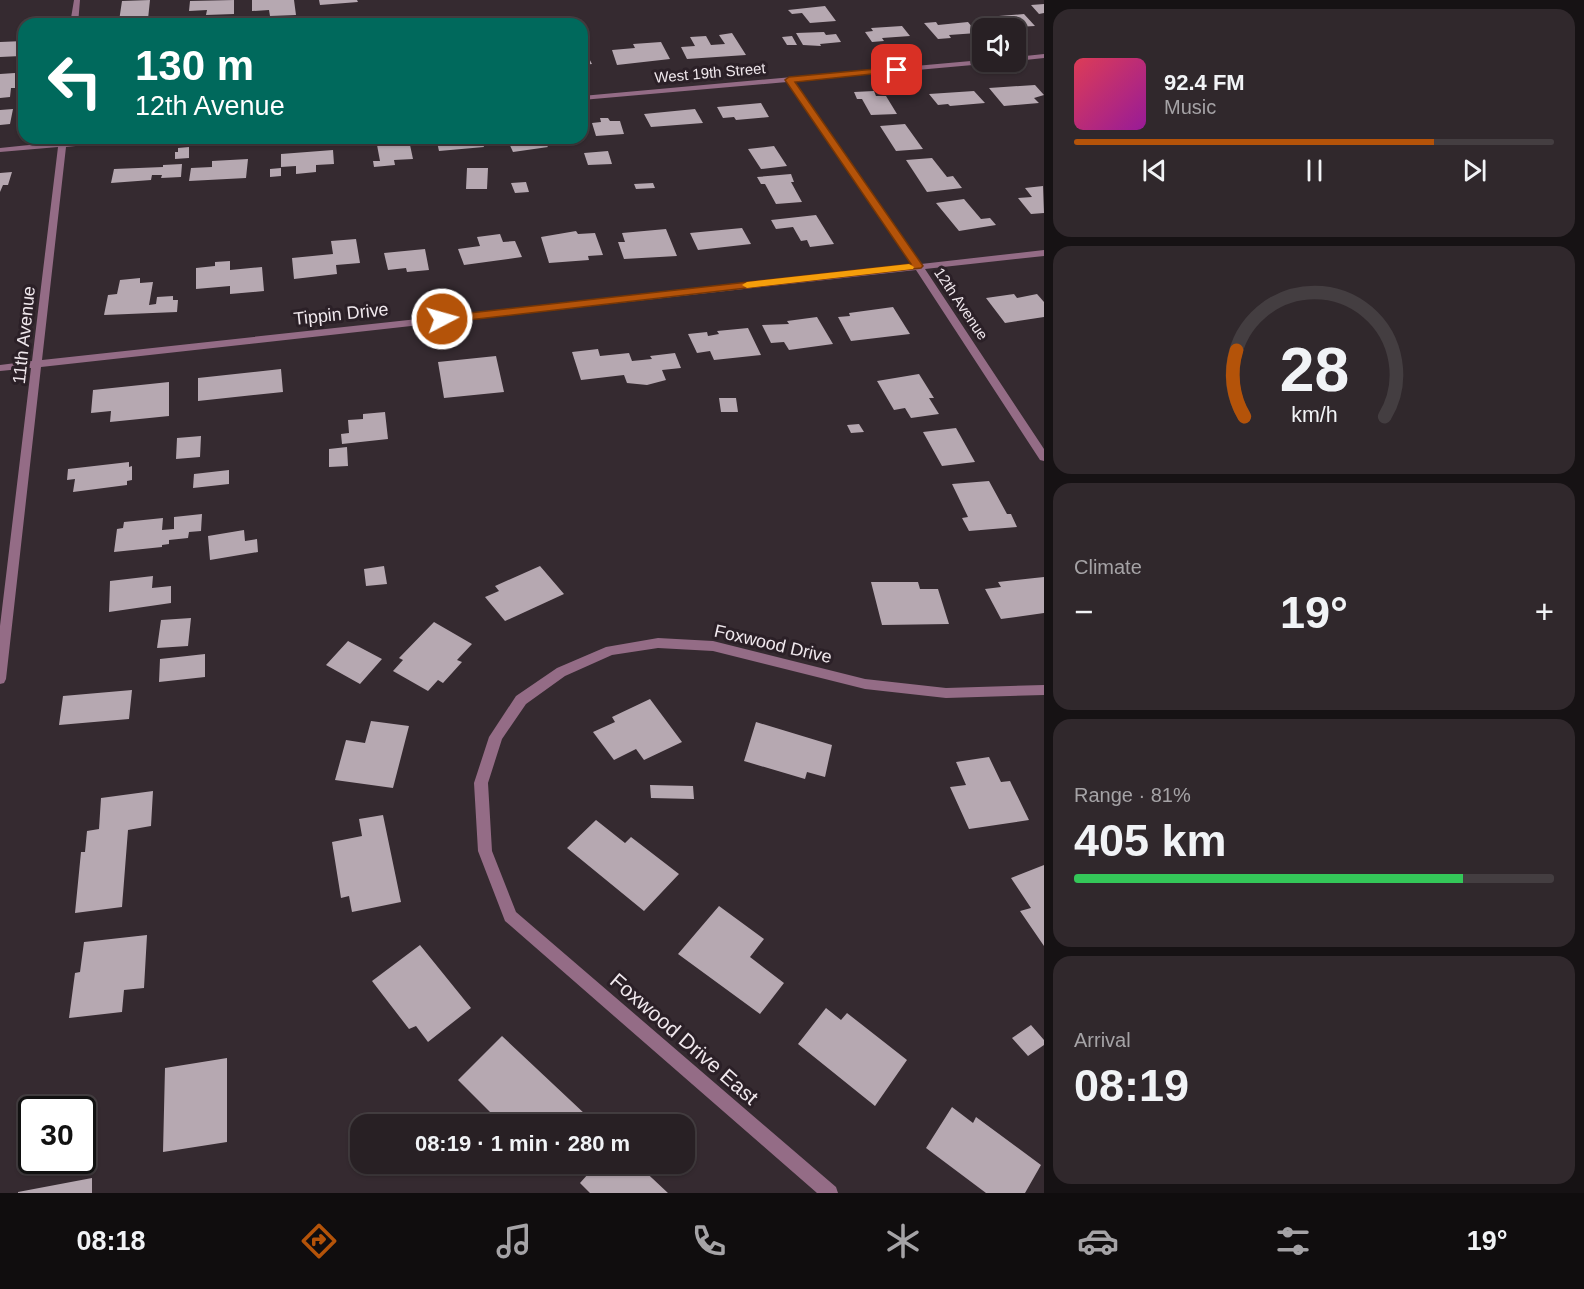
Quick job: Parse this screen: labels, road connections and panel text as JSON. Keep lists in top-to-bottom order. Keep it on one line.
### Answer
{"streets":{"street":["West 19th Street","12th Avenue","Tippin Drive","11th Avenue","Foxwood Drive","Foxwood Drive East"]},"crossings":[["West 19th Street","12th Avenue"],["12th Avenue","Tippin Drive"],["Tippin Drive","11th Avenue"],["Foxwood Drive","Foxwood Drive East"]],"page":{"turn":["130 m","12th Avenue"],"song":["92.4 FM","Music"],"tile":["Climate",["Range · 81%","405 km"],["Arrival","08:19"]],"heat":["−","19°","+"],"limit":"30","trip":"08:19 · 1 min · 280 m","tabs":["08:18","19°"],"gauge":["28","km/h"]}}
